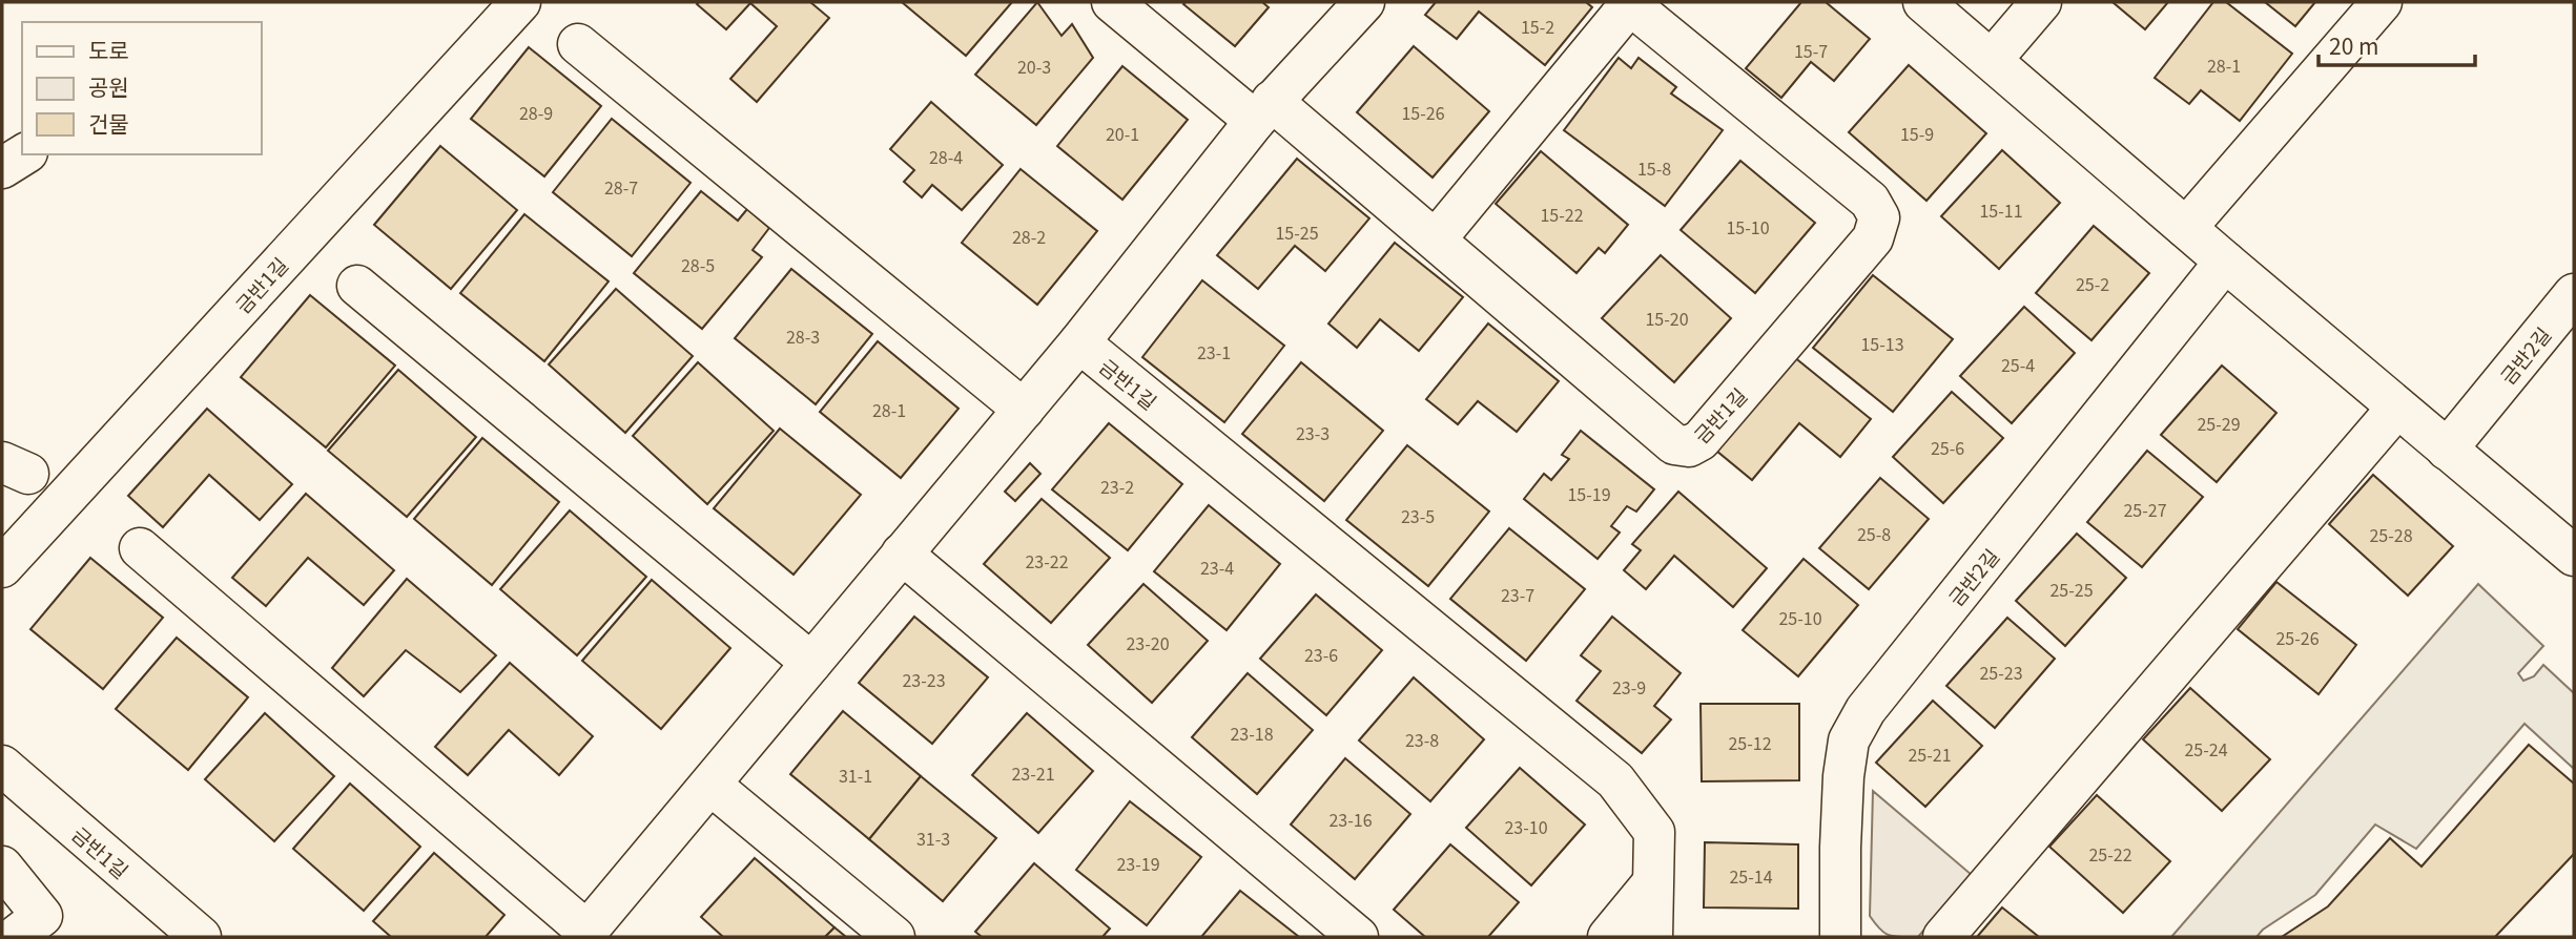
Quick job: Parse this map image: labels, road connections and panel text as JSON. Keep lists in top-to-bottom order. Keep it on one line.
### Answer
{"streets":{"street":["금반1길","금반2길"]},"house_numbers":["15-2","15-7","28-1","20-3","28-9","15-26","20-1","15-9","28-4","15-8","28-7","15-11","15-22","15-10","15-25","28-2","28-5","25-2","15-20","28-3","15-13","23-1","25-4","28-1","25-29","23-3","25-6","23-2","15-19","25-27","23-5","25-8","25-28","23-22","23-4","25-25","23-7","25-10","25-26","23-20","23-6","25-23","23-23","23-9","23-18","23-8","25-12","25-24","25-21","23-21","31-1","23-16","23-10","31-3","25-22","23-19","25-14"],"legend":["도로","공원","건물"],"scale_bar":"20 m"}
